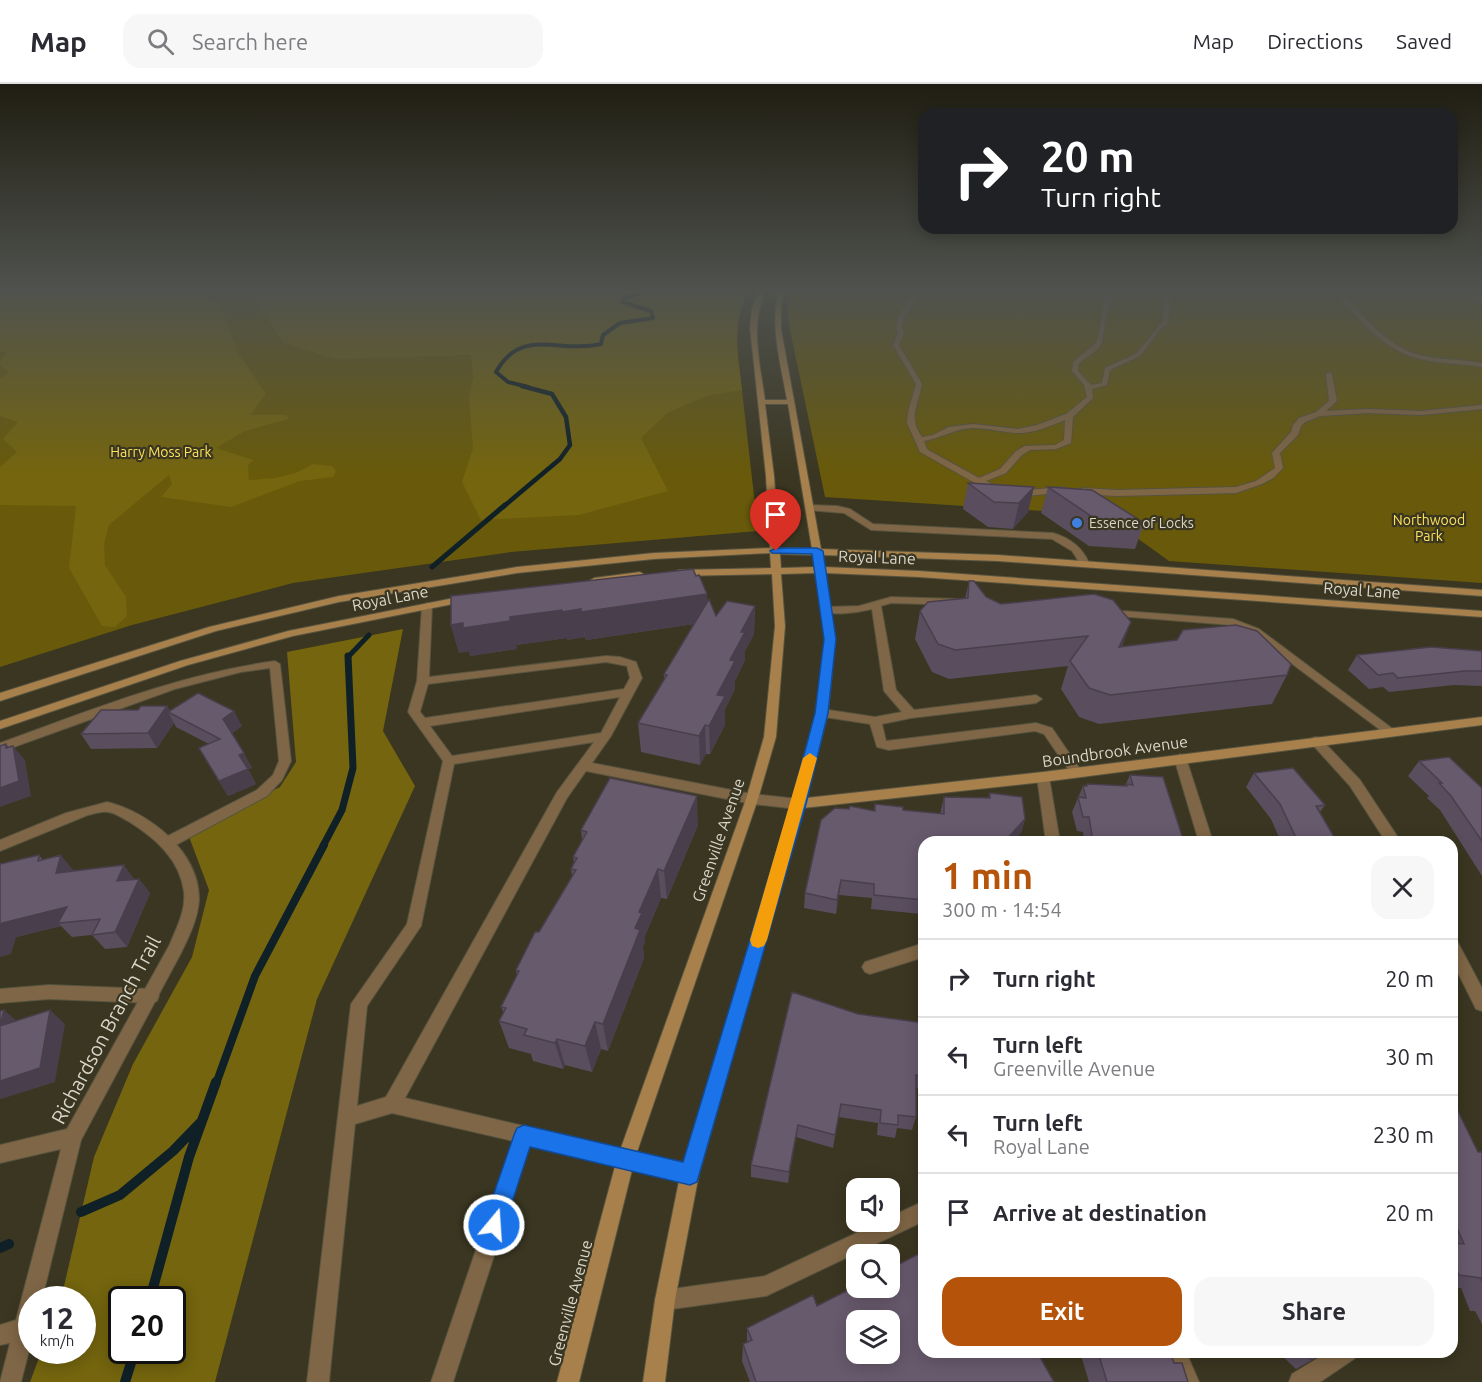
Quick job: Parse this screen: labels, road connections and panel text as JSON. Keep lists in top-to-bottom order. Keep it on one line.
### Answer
{"streets":{"main road":["Royal Lane","Boundbrook Avenue","Greenville Avenue"],"street":["Richardson Branch Trail"]},"crossings":[["Royal Lane","Greenville Avenue"],["Boundbrook Avenue","Greenville Avenue"]],"parks":["Harry Moss Park","Northwood Park"],"places":["Essence of Locks"],"page":{"header":"Map","search":"Search here","nav":["Map","Directions","Saved"],"turn":["20 m","Turn right"],"heading":["1 min","300 m · 14:54"],"list":[{"name":"Turn right","value":"20 m"},{"name":"Turn left","note":"Greenville Avenue","value":"30 m"},{"name":"Turn left","note":"Royal Lane","value":"230 m"},{"name":"Arrive at destination","value":"20 m"}],"buttons":["Exit","Share"],"speed":"12 km/h","limit":"20"}}
